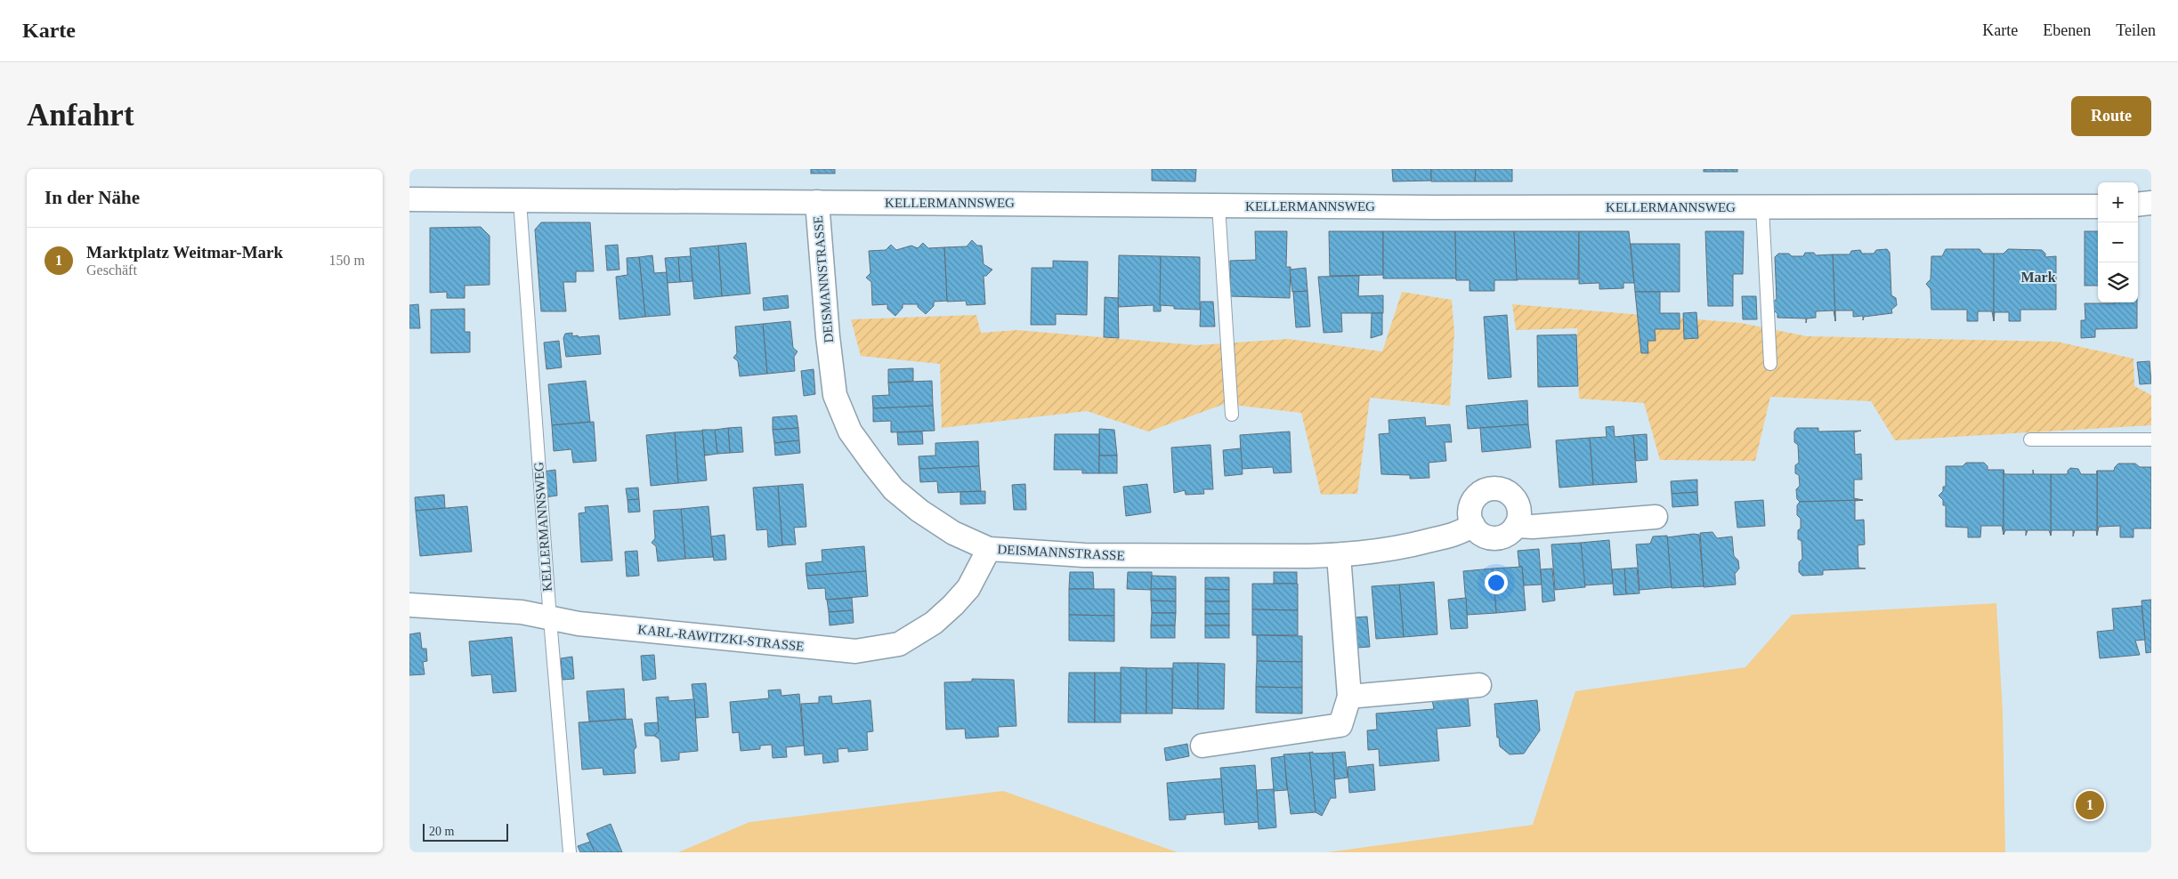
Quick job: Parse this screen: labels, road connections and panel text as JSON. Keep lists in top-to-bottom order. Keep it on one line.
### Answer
{"streets":{"street":["KELLERMANNSWEG","DEISMANNSTRASSE","KARL-RAWITZKI-STRASSE"]},"crossings":[["KELLERMANNSWEG","DEISMANNSTRASSE"],["KELLERMANNSWEG","KARL-RAWITZKI-STRASSE"],["DEISMANNSTRASSE","KARL-RAWITZKI-STRASSE"]],"districts":["Mark"],"scale_bar":"20 m","page":{"header":"Karte","nav":["Karte","Ebenen","Teilen"],"buttons":"Route","title":"Anfahrt","heading":"In der Nähe","map_buttons":["+","−"],"list":[{"mark":"1","name":"Marktplatz Weitmar-Mark","note":"Geschäft","value":"150 m"}],"pins":"1","scale":"20 m"}}
